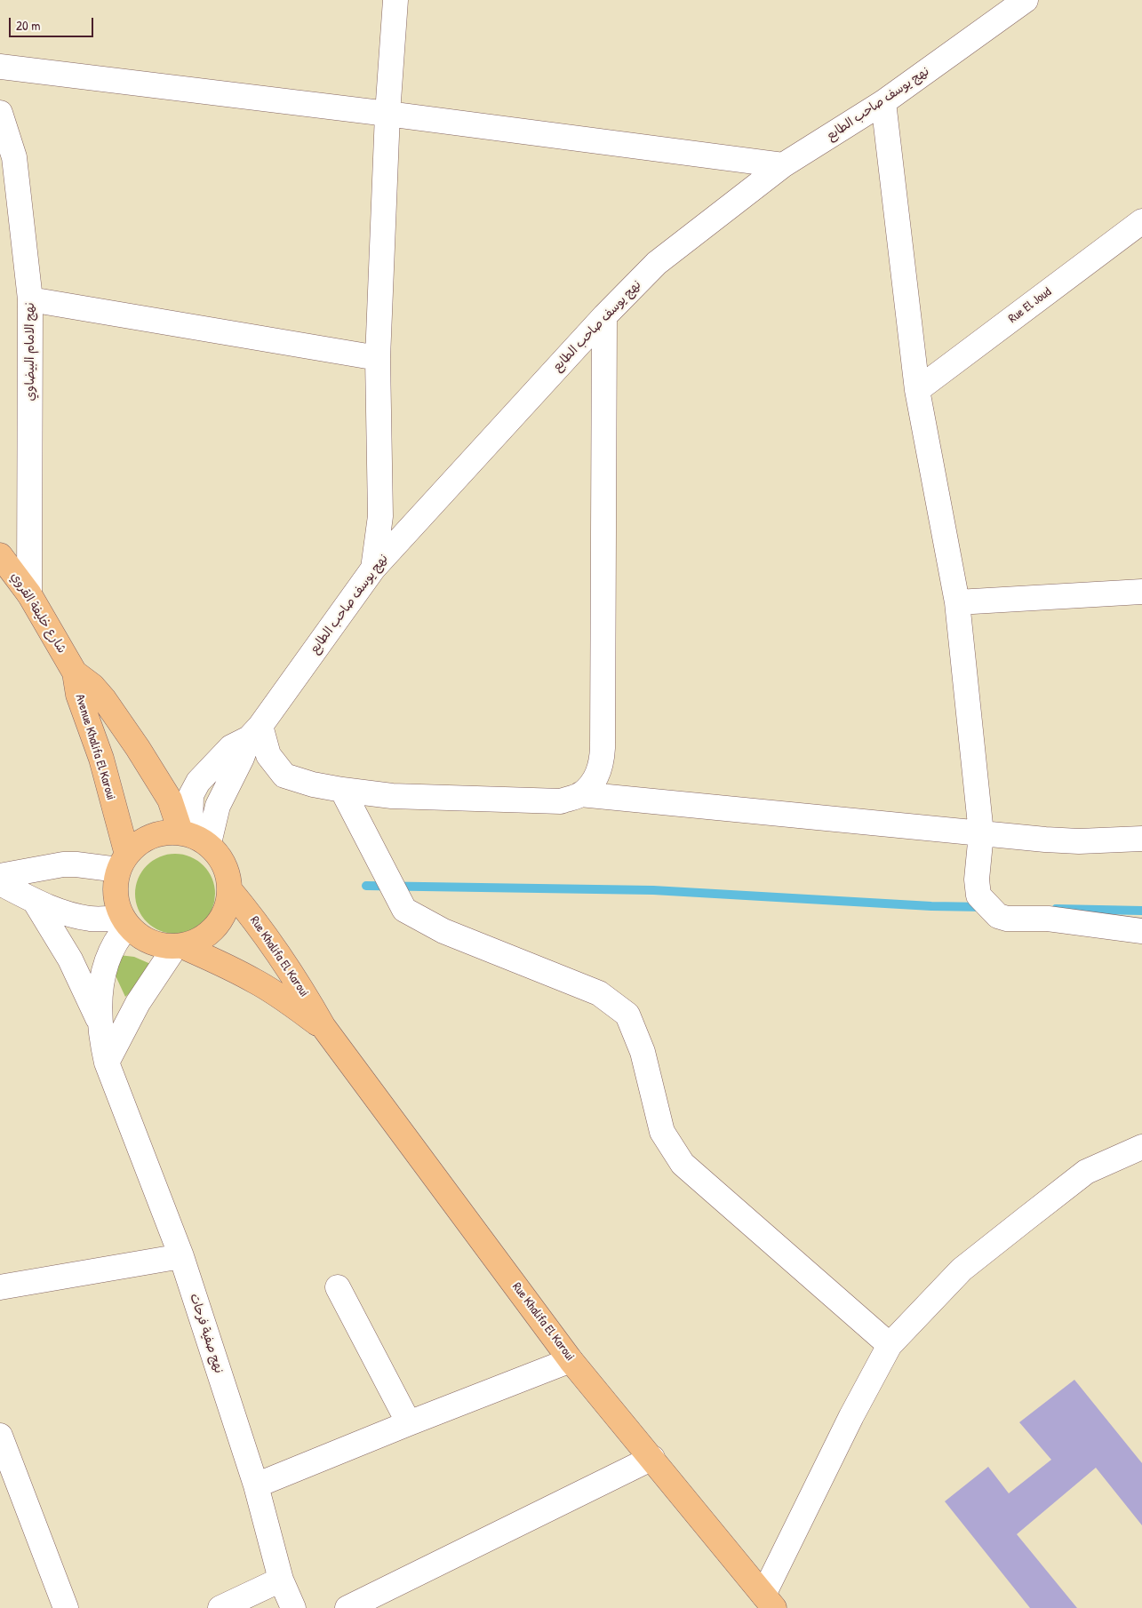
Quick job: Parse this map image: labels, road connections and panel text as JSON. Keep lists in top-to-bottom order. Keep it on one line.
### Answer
{"streets":{"main road":["شارع خليفة القروي","Avenue Khalifa El Karoui","Rue Khalifa El Karoui"],"street":["نهج يوسف صاحب الطابع","Rue El Joud","نهج الامام البيضاوي","نهج صفية فرحات"]},"crossings":[["نهج يوسف صاحب الطابع","Avenue Khalifa El Karoui"],["نهج يوسف صاحب الطابع","Rue Khalifa El Karoui"],["نهج يوسف صاحب الطابع","نهج صفية فرحات"],["نهج الامام البيضاوي","شارع خليفة القروي"],["شارع خليفة القروي","Avenue Khalifa El Karoui"],["Avenue Khalifa El Karoui","Rue Khalifa El Karoui"],["Avenue Khalifa El Karoui","نهج صفية فرحات"],["Rue Khalifa El Karoui","نهج صفية فرحات"]],"scale_bar":"20 m"}
